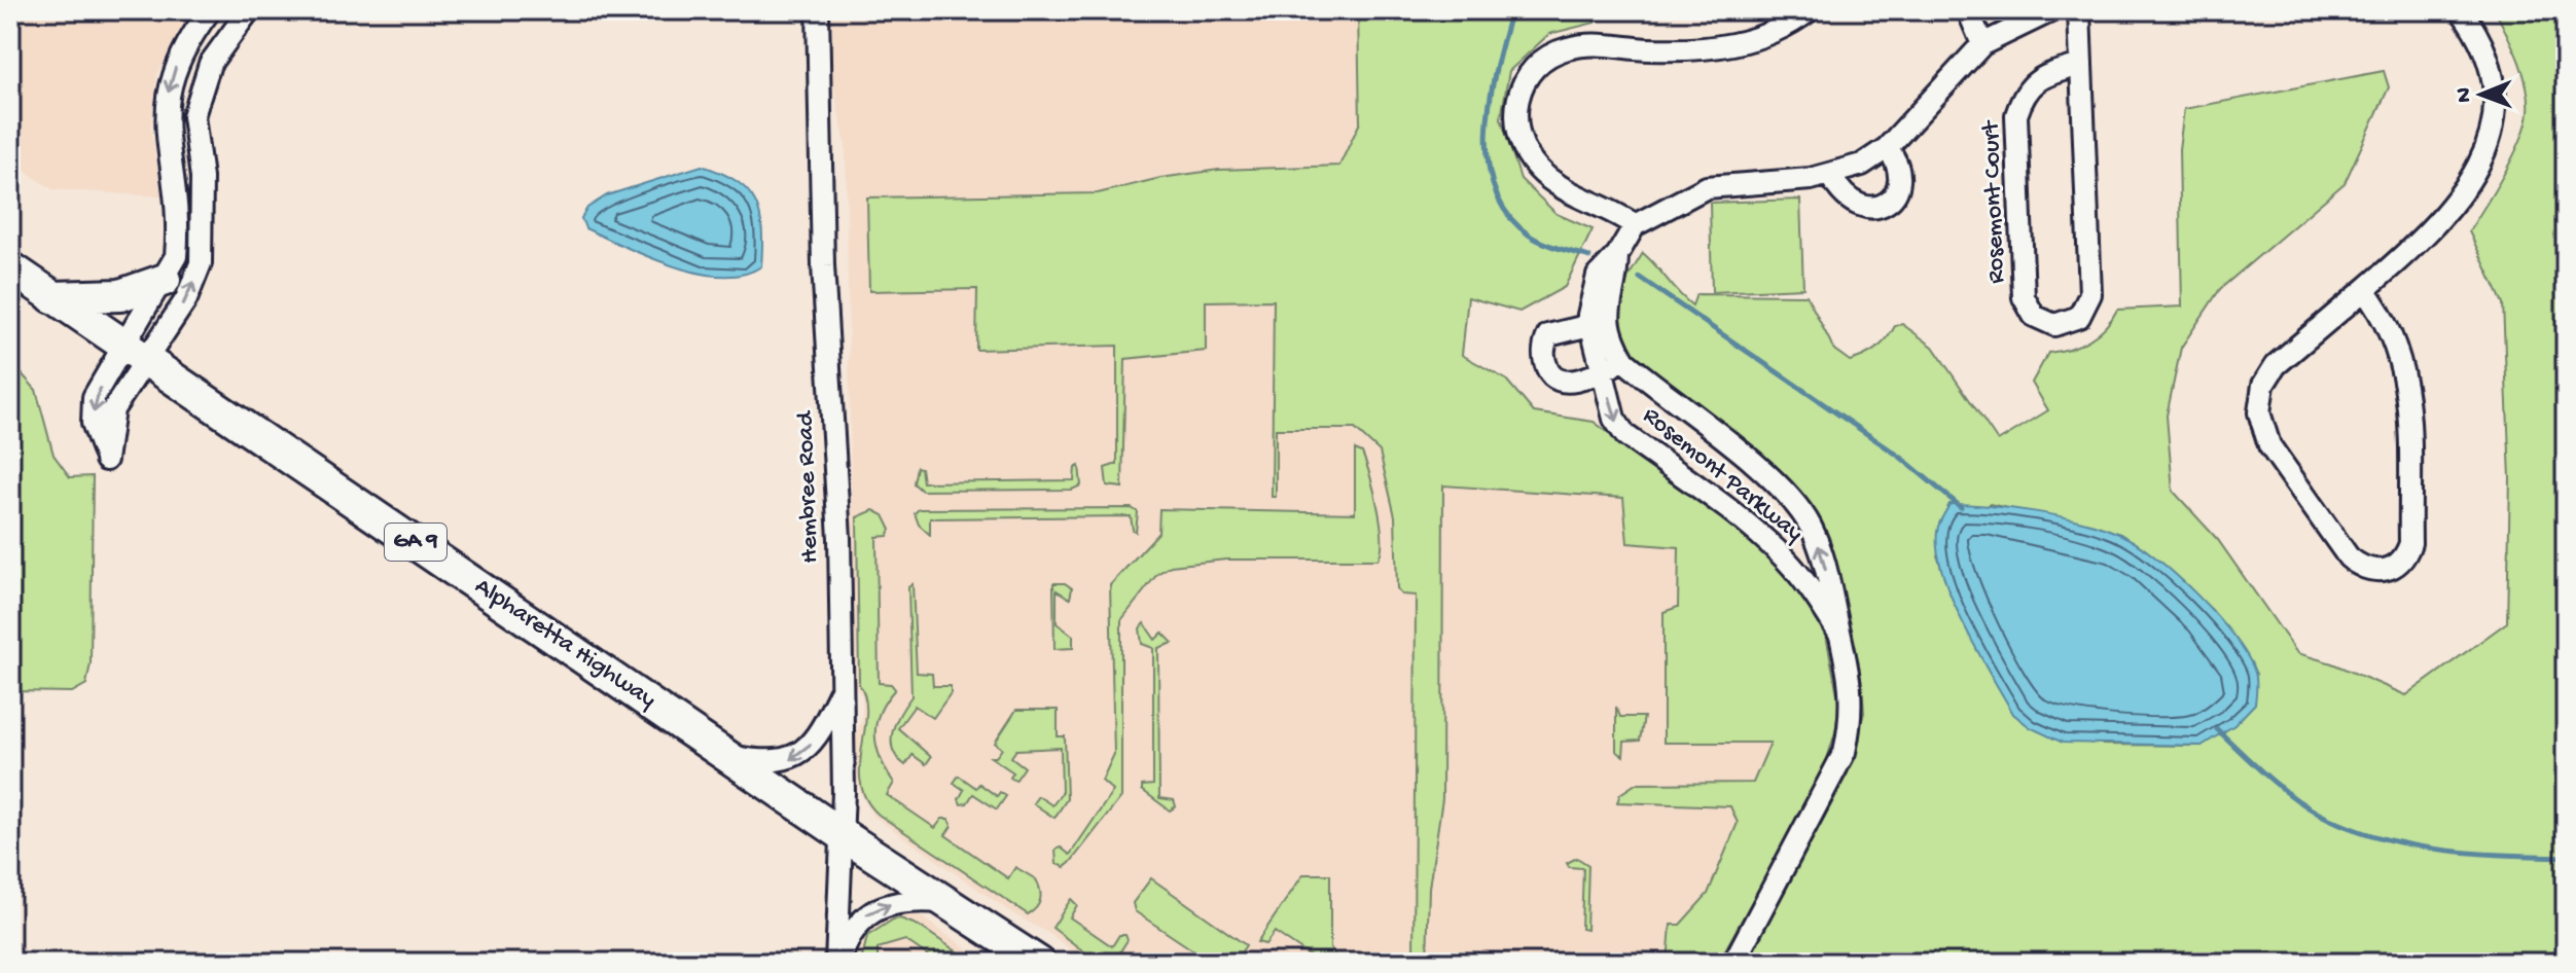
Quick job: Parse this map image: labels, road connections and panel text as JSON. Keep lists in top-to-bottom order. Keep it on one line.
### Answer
{"streets":{"highway":["GA 9","Alpharetta Highway"],"street":["Rosemont Court","Rosemont Parkway","Hembree Road"]},"crossings":[["Hembree Road","Alpharetta Highway"]],"north":"left"}
